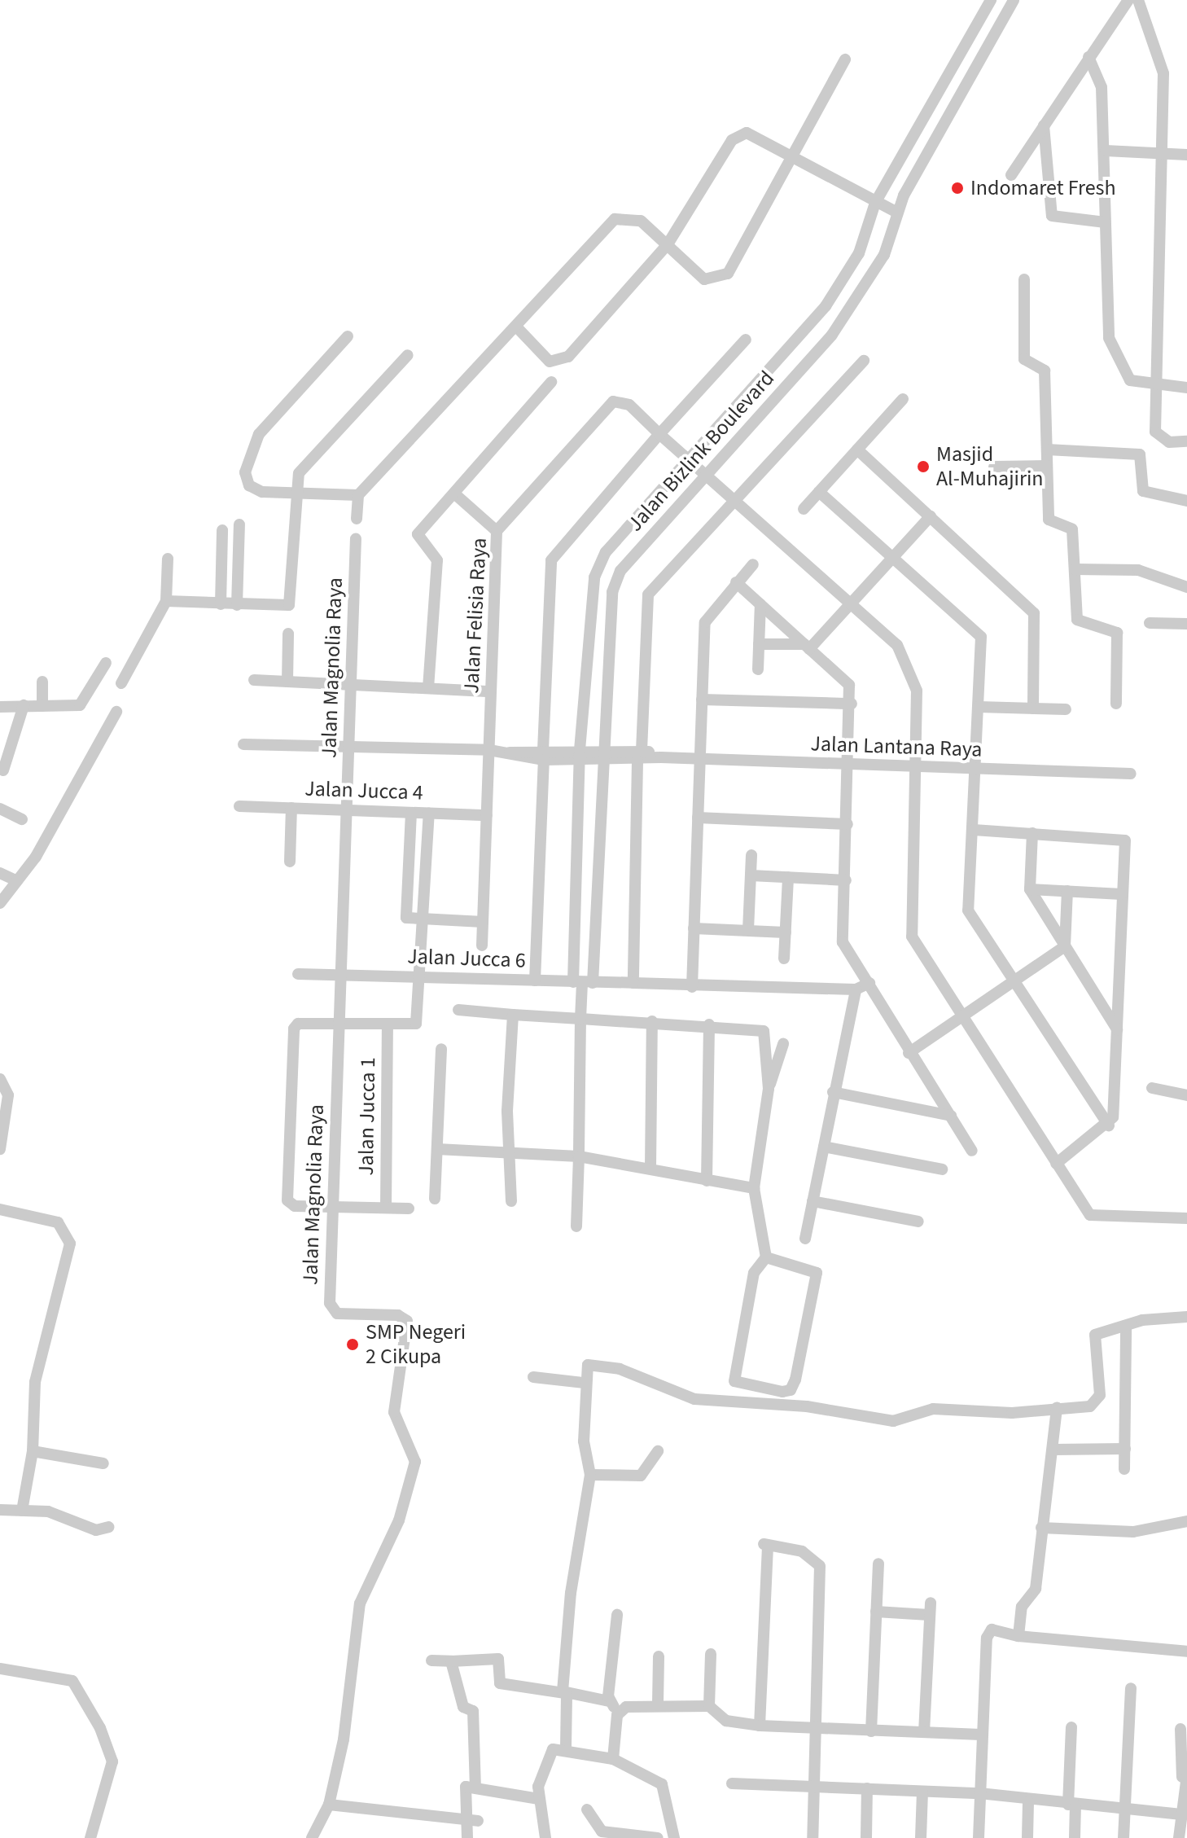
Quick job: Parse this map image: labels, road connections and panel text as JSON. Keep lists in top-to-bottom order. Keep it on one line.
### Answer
{"streets":{"street":["Jalan Bizlink Boulevard","Jalan Felisia Raya","Jalan Magnolia Raya","Jalan Lantana Raya","Jalan Jucca 4","Jalan Jucca 6","Jalan Jucca 1"]},"crossings":[["Jalan Bizlink Boulevard","Jalan Lantana Raya"],["Jalan Bizlink Boulevard","Jalan Jucca 6"],["Jalan Felisia Raya","Jalan Lantana Raya"],["Jalan Felisia Raya","Jalan Jucca 4"],["Jalan Magnolia Raya","Jalan Lantana Raya"],["Jalan Magnolia Raya","Jalan Jucca 4"],["Jalan Magnolia Raya","Jalan Jucca 6"],["Jalan Magnolia Raya","Jalan Jucca 1"]],"places":["Indomaret Fresh","Masjid Al-Muhajirin","SMP Negeri 2 Cikupa"]}
